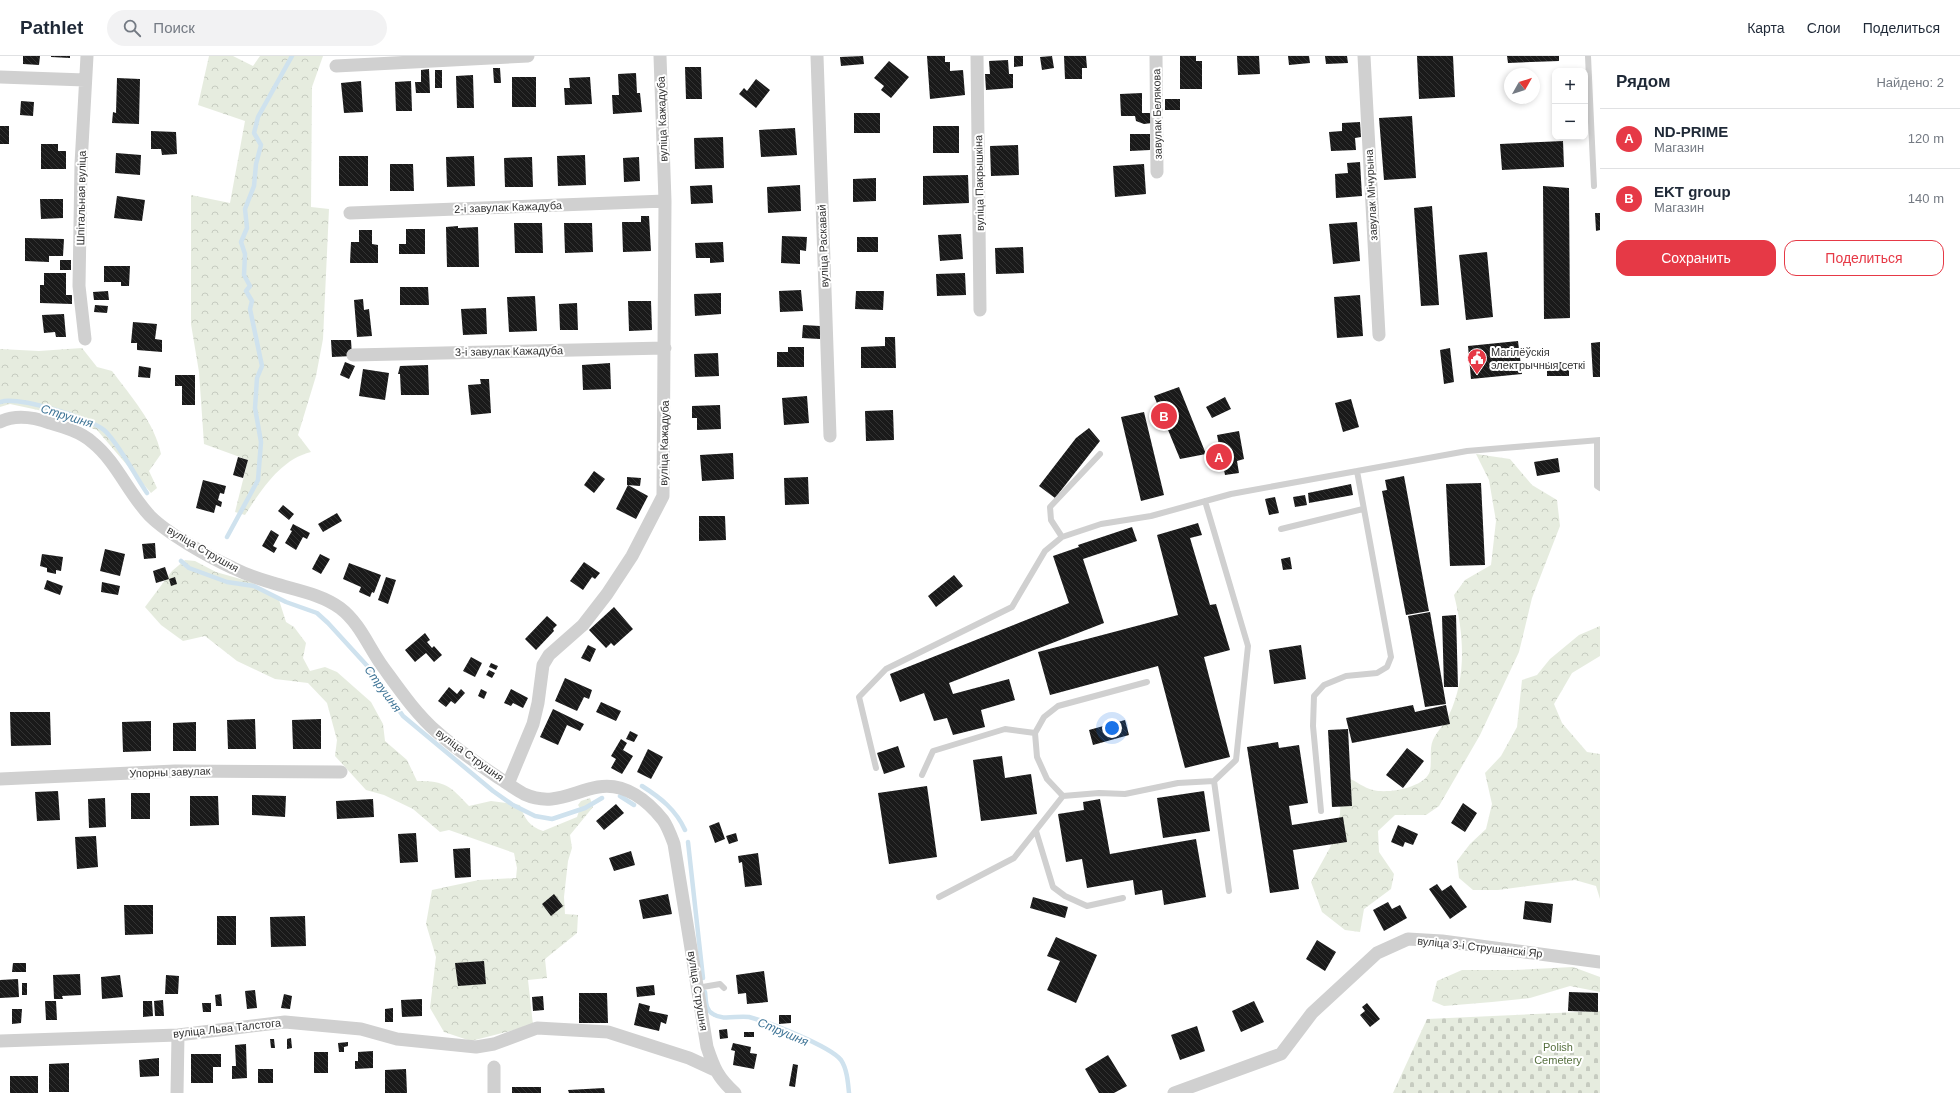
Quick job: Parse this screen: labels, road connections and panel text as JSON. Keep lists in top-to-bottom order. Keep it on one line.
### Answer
{"streets":{"street":["завулак Белякова","вуліца Кажадуба","вуліца Пакрышкіна","завулак Мічурына","Шпітальная вуліца","2-і завулак Кажадуба","вуліца Раскавай","3-і завулак Кажадуба","вуліца Струшня","Упорны завулак","вуліца 3-і Струшанскі Яр","вуліца Льва Талстога"]},"crossings":[["вуліца Кажадуба","2-і завулак Кажадуба"],["вуліца Кажадуба","3-і завулак Кажадуба"],["вуліца Кажадуба","вуліца Струшня"],["вуліца Струшня","вуліца Льва Талстога"]],"water":["Струшня"],"parks":["Polish Cemetery"],"places":{"public building":["Магілёўскія электрычныя сеткі"]},"north":"top right","page":{"header":"Pathlet","search":"Поиск","nav":["Карта","Слои","Поделиться"],"heading":["Рядом","Найдено: 2"],"map_buttons":["+","−"],"list":[{"mark":"A","name":"ND-PRIME","note":"Магазин","value":"120 m"},{"mark":"B","name":"EKT group","note":"Магазин","value":"140 m"}],"buttons":["Сохранить","Поделиться"],"pins":["B","A"]}}
